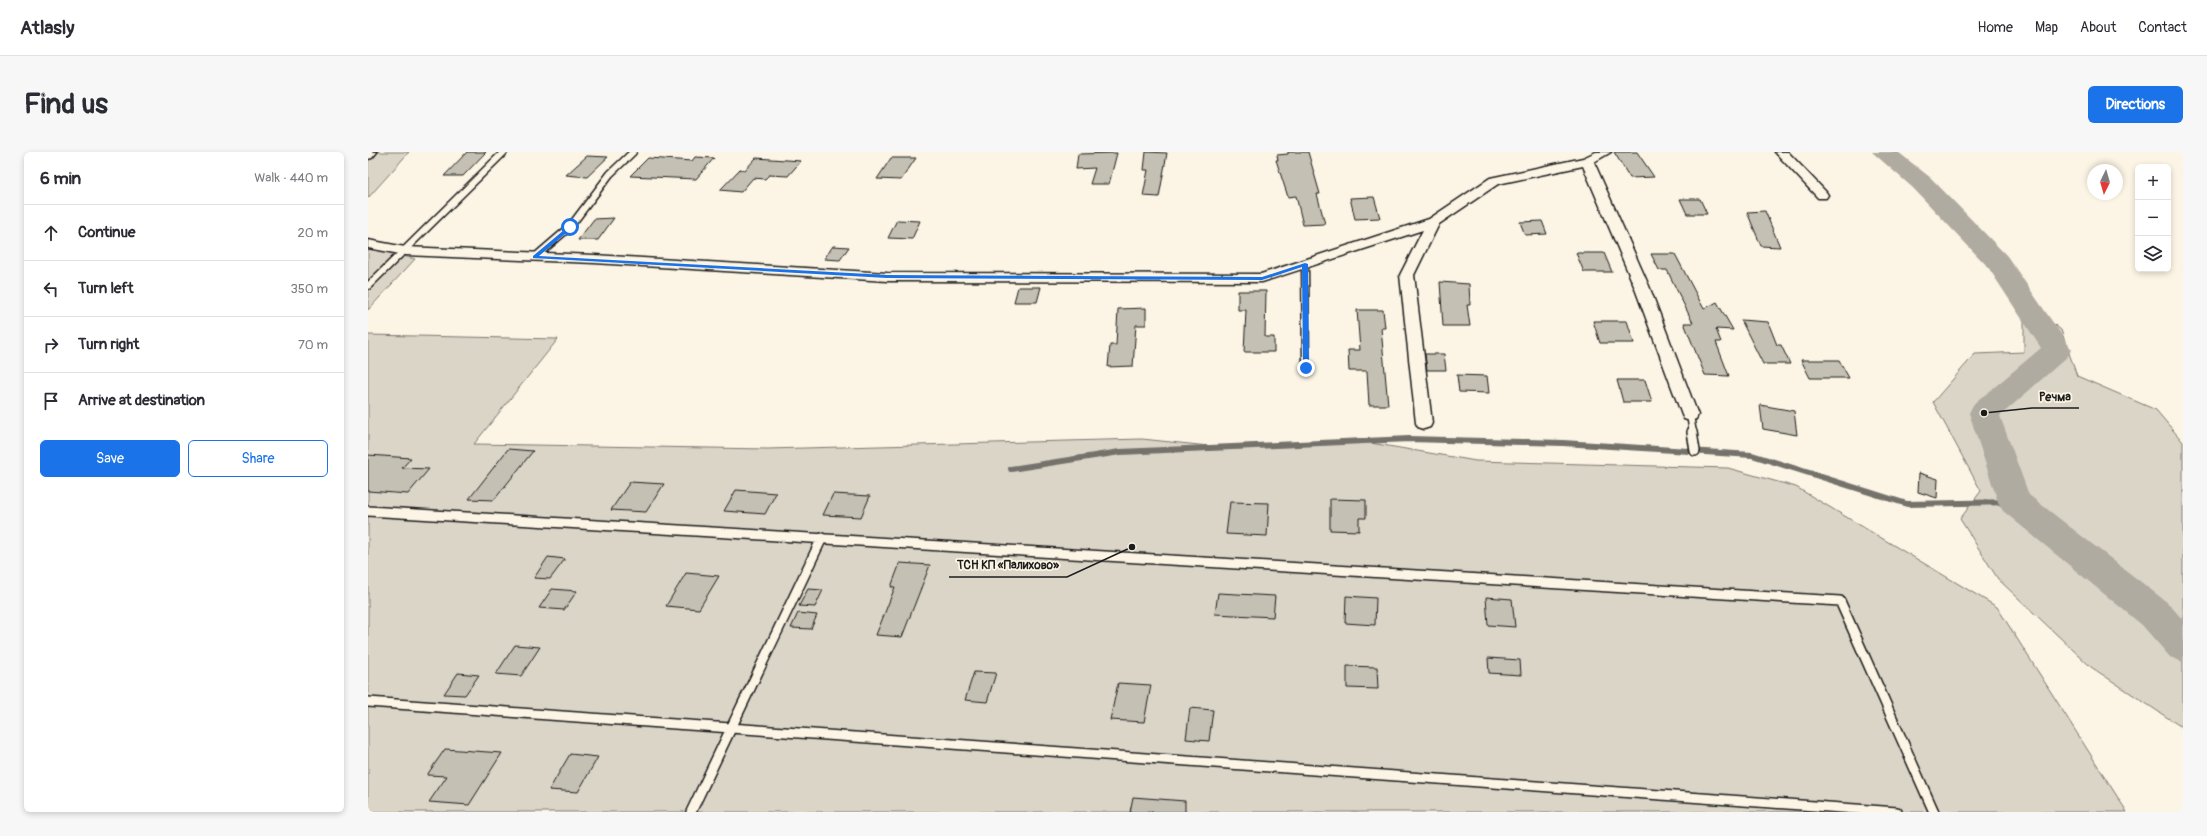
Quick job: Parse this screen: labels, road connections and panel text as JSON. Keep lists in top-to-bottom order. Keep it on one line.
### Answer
{"places":["Речма","ТСН КП «Палихово»"],"north":"bottom","page":{"header":"Atlasly","nav":["Home","Map","About","Contact"],"buttons":["Directions",["Save","Share"]],"title":"Find us","heading":["6 min","Walk · 440 m"],"map_buttons":["+","−"],"list":[["Continue","20 m"],["Turn left","350 m"],["Turn right","70 m"],"Arrive at destination"]}}
